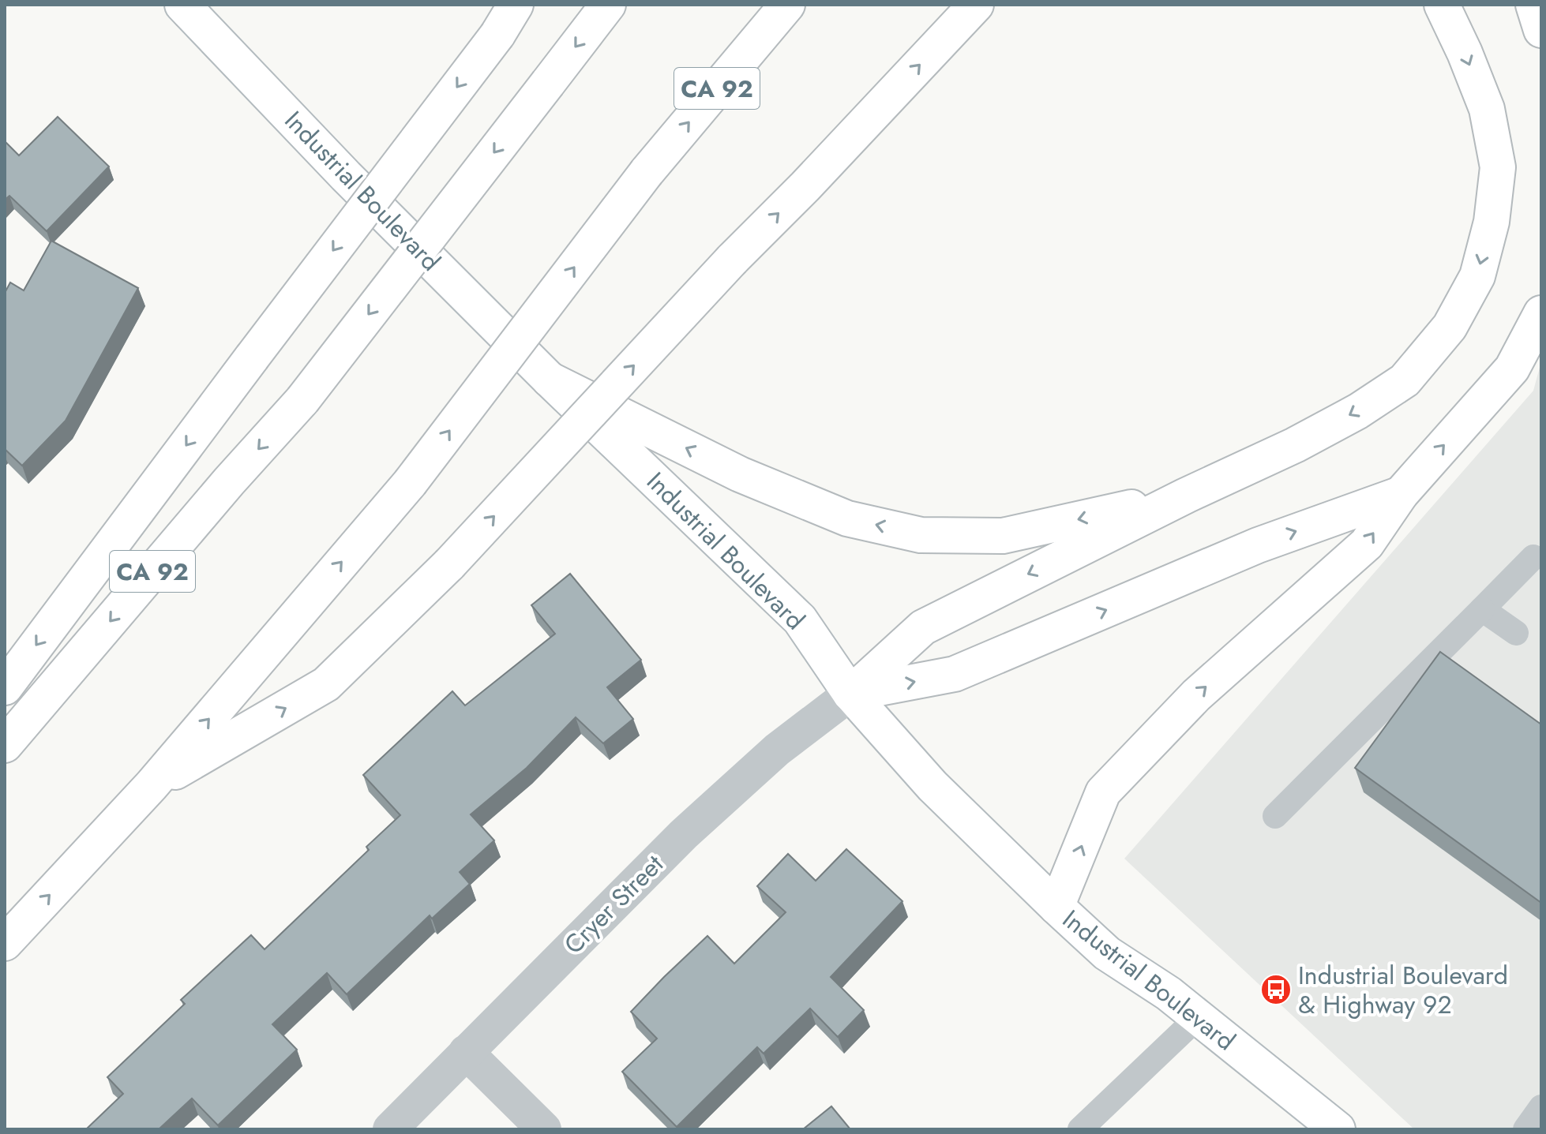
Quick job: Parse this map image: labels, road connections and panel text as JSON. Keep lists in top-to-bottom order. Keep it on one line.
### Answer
{"streets":{"main road":["CA 92","Industrial Boulevard"],"street":["Cryer Street"]},"crossings":[["Industrial Boulevard","Cryer Street"]],"places":{"bus stop":["Industrial Boulevard & Highway 92"]}}
